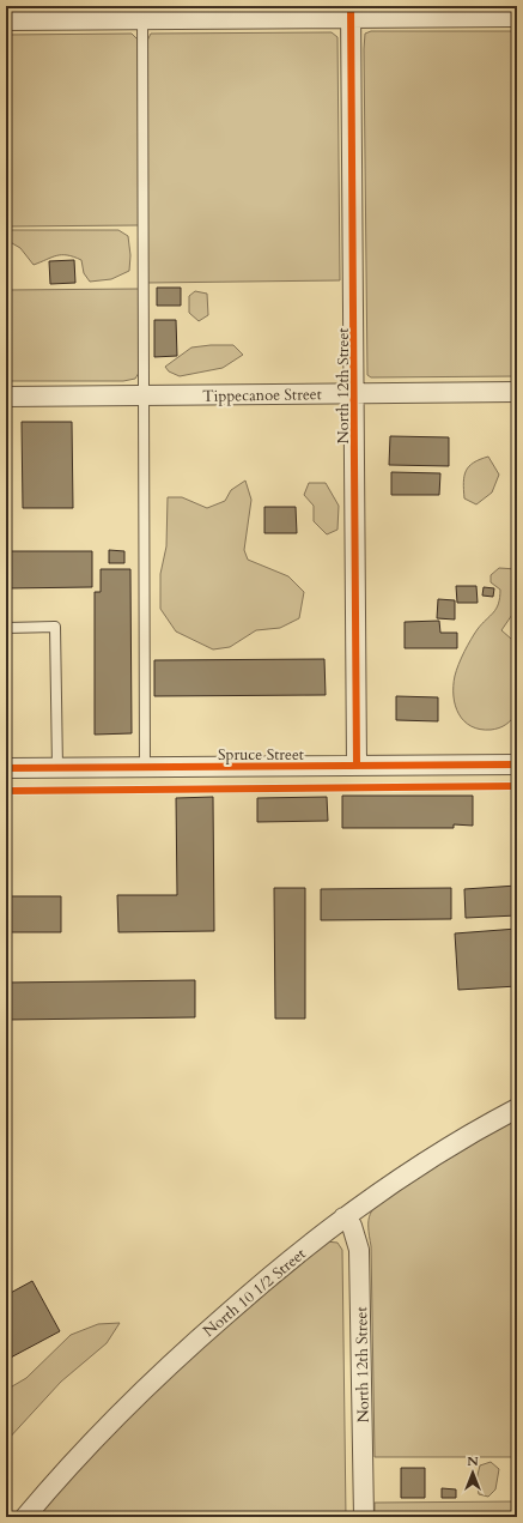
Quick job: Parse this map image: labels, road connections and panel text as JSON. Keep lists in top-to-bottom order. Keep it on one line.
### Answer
{"streets":{"street":["North 12th Street","Tippecanoe Street","Spruce Street","North 10 1/2 Street"]},"crossings":[["North 12th Street","Tippecanoe Street"],["North 12th Street","Spruce Street"],["North 12th Street","North 10 1/2 Street"]],"north":"top"}
